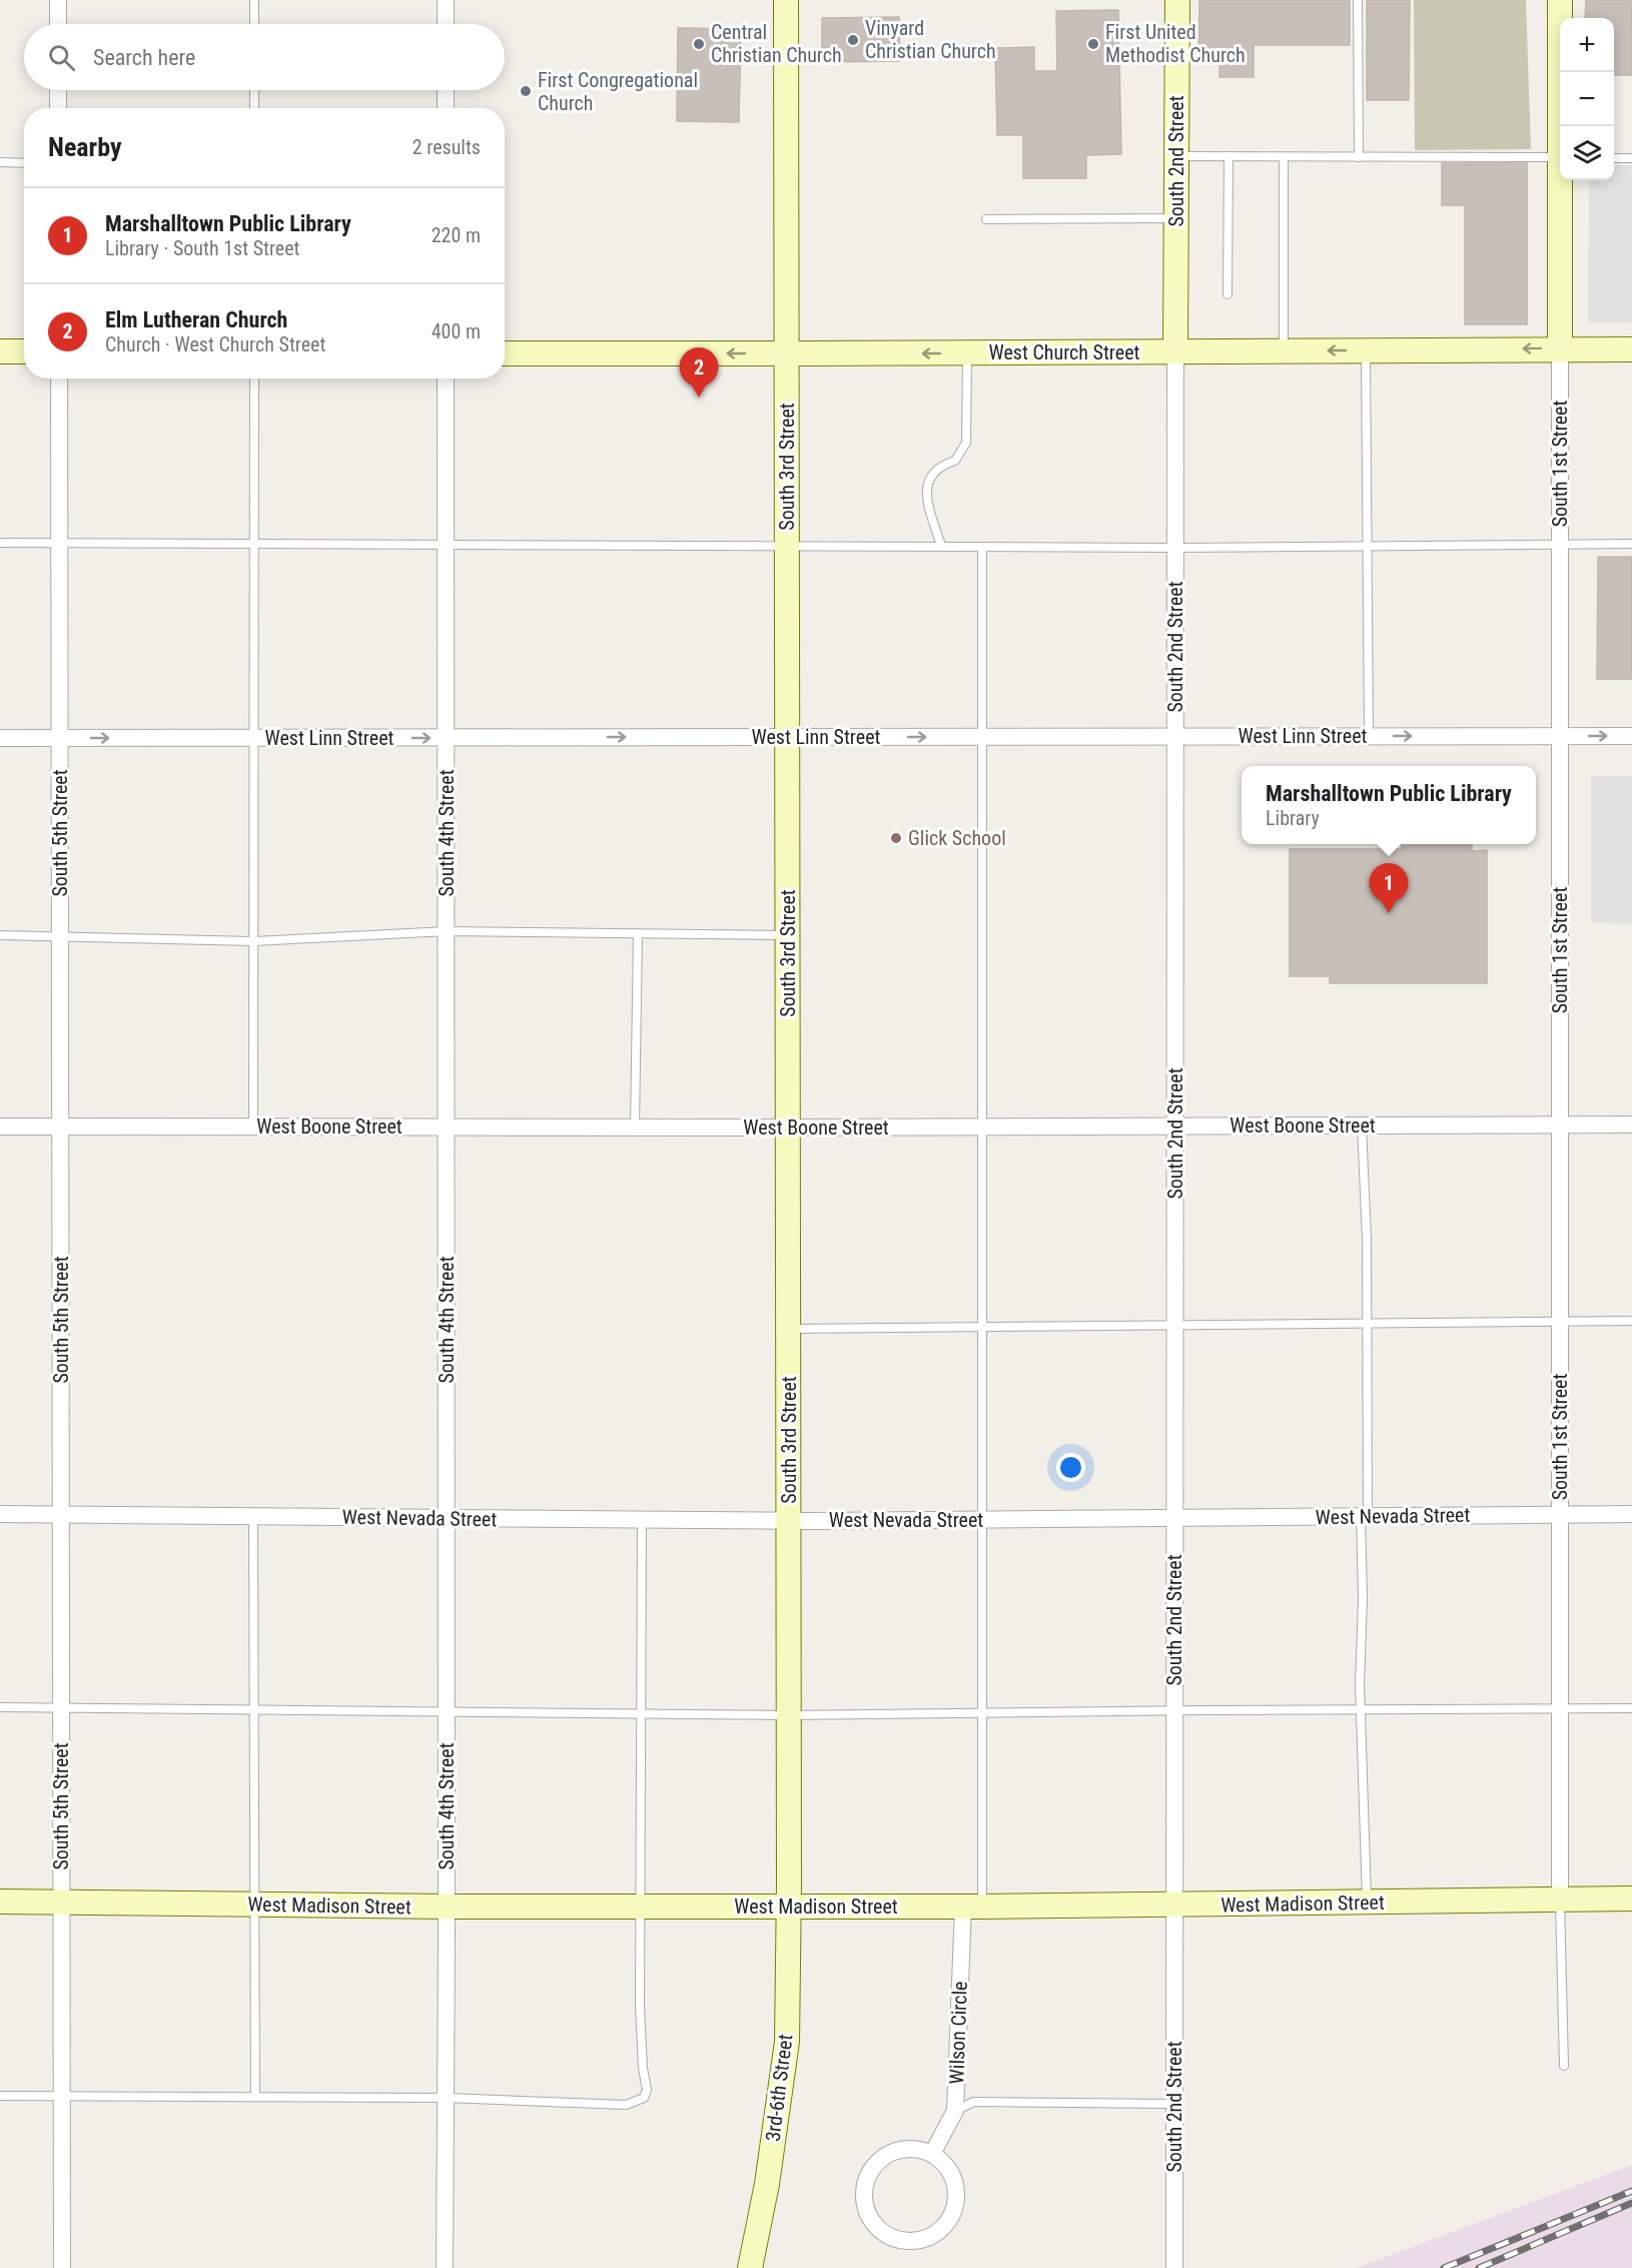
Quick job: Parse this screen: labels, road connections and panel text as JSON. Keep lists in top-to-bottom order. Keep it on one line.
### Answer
{"streets":{"main road":["South 2nd Street","West Church Street","South 1st Street","South 3rd Street","West Madison Street","3rd-6th Street"],"street":["West Linn Street","South 5th Street","South 4th Street","West Boone Street","West Nevada Street","Wilson Circle"]},"crossings":[["South 2nd Street","West Church Street"],["South 2nd Street","West Linn Street"],["South 2nd Street","West Boone Street"],["South 2nd Street","West Nevada Street"],["South 2nd Street","West Madison Street"],["West Church Street","South 1st Street"],["West Church Street","South 3rd Street"],["South 1st Street","West Linn Street"],["South 1st Street","West Boone Street"],["South 1st Street","West Nevada Street"],["South 1st Street","West Madison Street"],["South 3rd Street","West Linn Street"],["South 3rd Street","West Boone Street"],["South 3rd Street","West Nevada Street"],["South 3rd Street","West Madison Street"],["South 3rd Street","3rd-6th Street"],["West Linn Street","South 5th Street"],["West Linn Street","South 4th Street"],["South 5th Street","West Boone Street"],["South 5th Street","West Nevada Street"],["South 5th Street","West Madison Street"],["South 4th Street","West Boone Street"],["South 4th Street","West Nevada Street"],["South 4th Street","West Madison Street"],["West Madison Street","Wilson Circle"],["West Madison Street","3rd-6th Street"]],"one_way":["West Church Street","West Linn Street"],"places":["Vinyard Christian Church","Central Christian Church","First United Methodist Church","First Congregational Church","Glick School"],"page":{"map_buttons":["+","−"],"search":"Search here","heading":["Nearby","2 results"],"list":[{"mark":"1","name":"Marshalltown Public Library","note":"Library · South 1st Street","value":"220 m"},{"mark":"2","name":"Elm Lutheran Church","note":"Church · West Church Street","value":"400 m"}],"pins":["2","1"],"popup":["Marshalltown Public Library","Library"]}}
